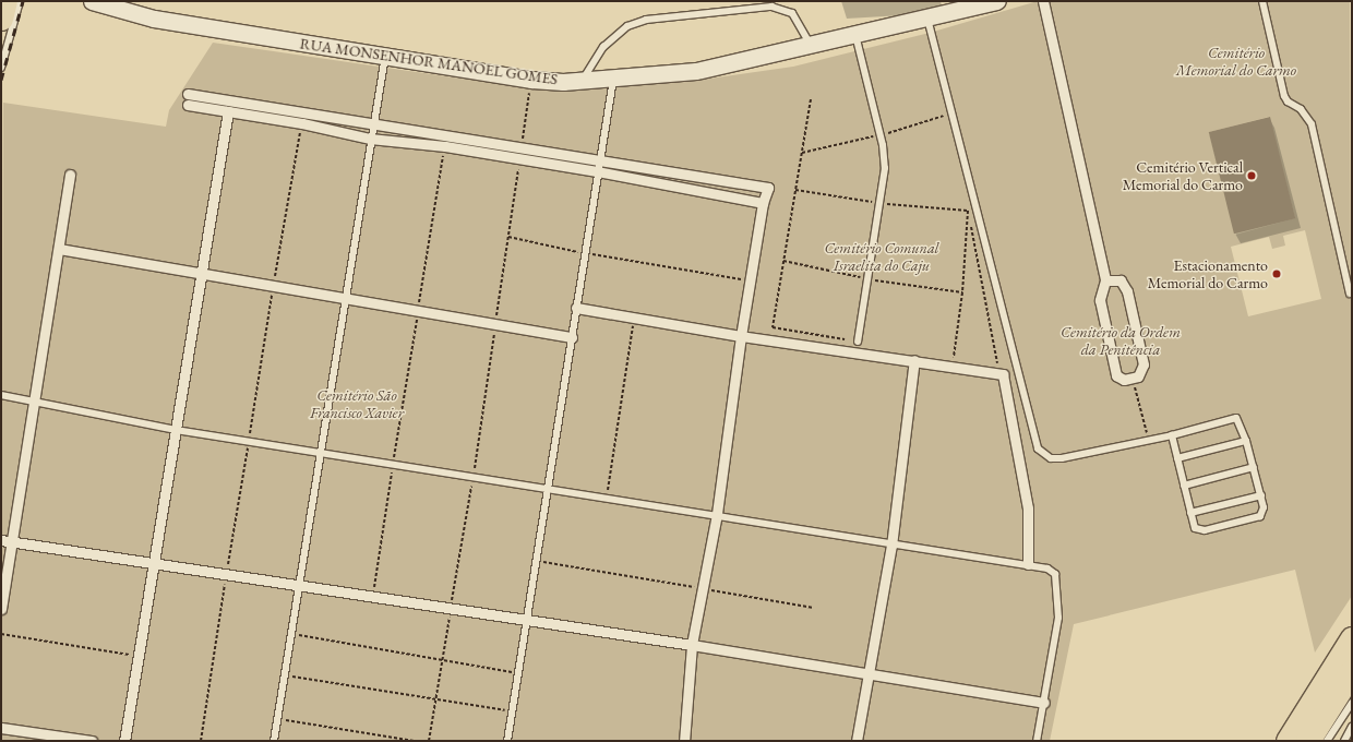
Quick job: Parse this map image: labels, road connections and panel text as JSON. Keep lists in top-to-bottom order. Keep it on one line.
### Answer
{"streets":{"street":["RUA MONSENHOR MANOEL GOMES"]},"parks":["Cemitério Memorial do Carmo","Cemitério Comunal Israelita do Caju","Cemitério da Ordem da Penitência","Cemitério São Francisco Xavier"],"places":["Cemitério Vertical Memorial do Carmo","Estacionamento Memorial do Carmo"]}
